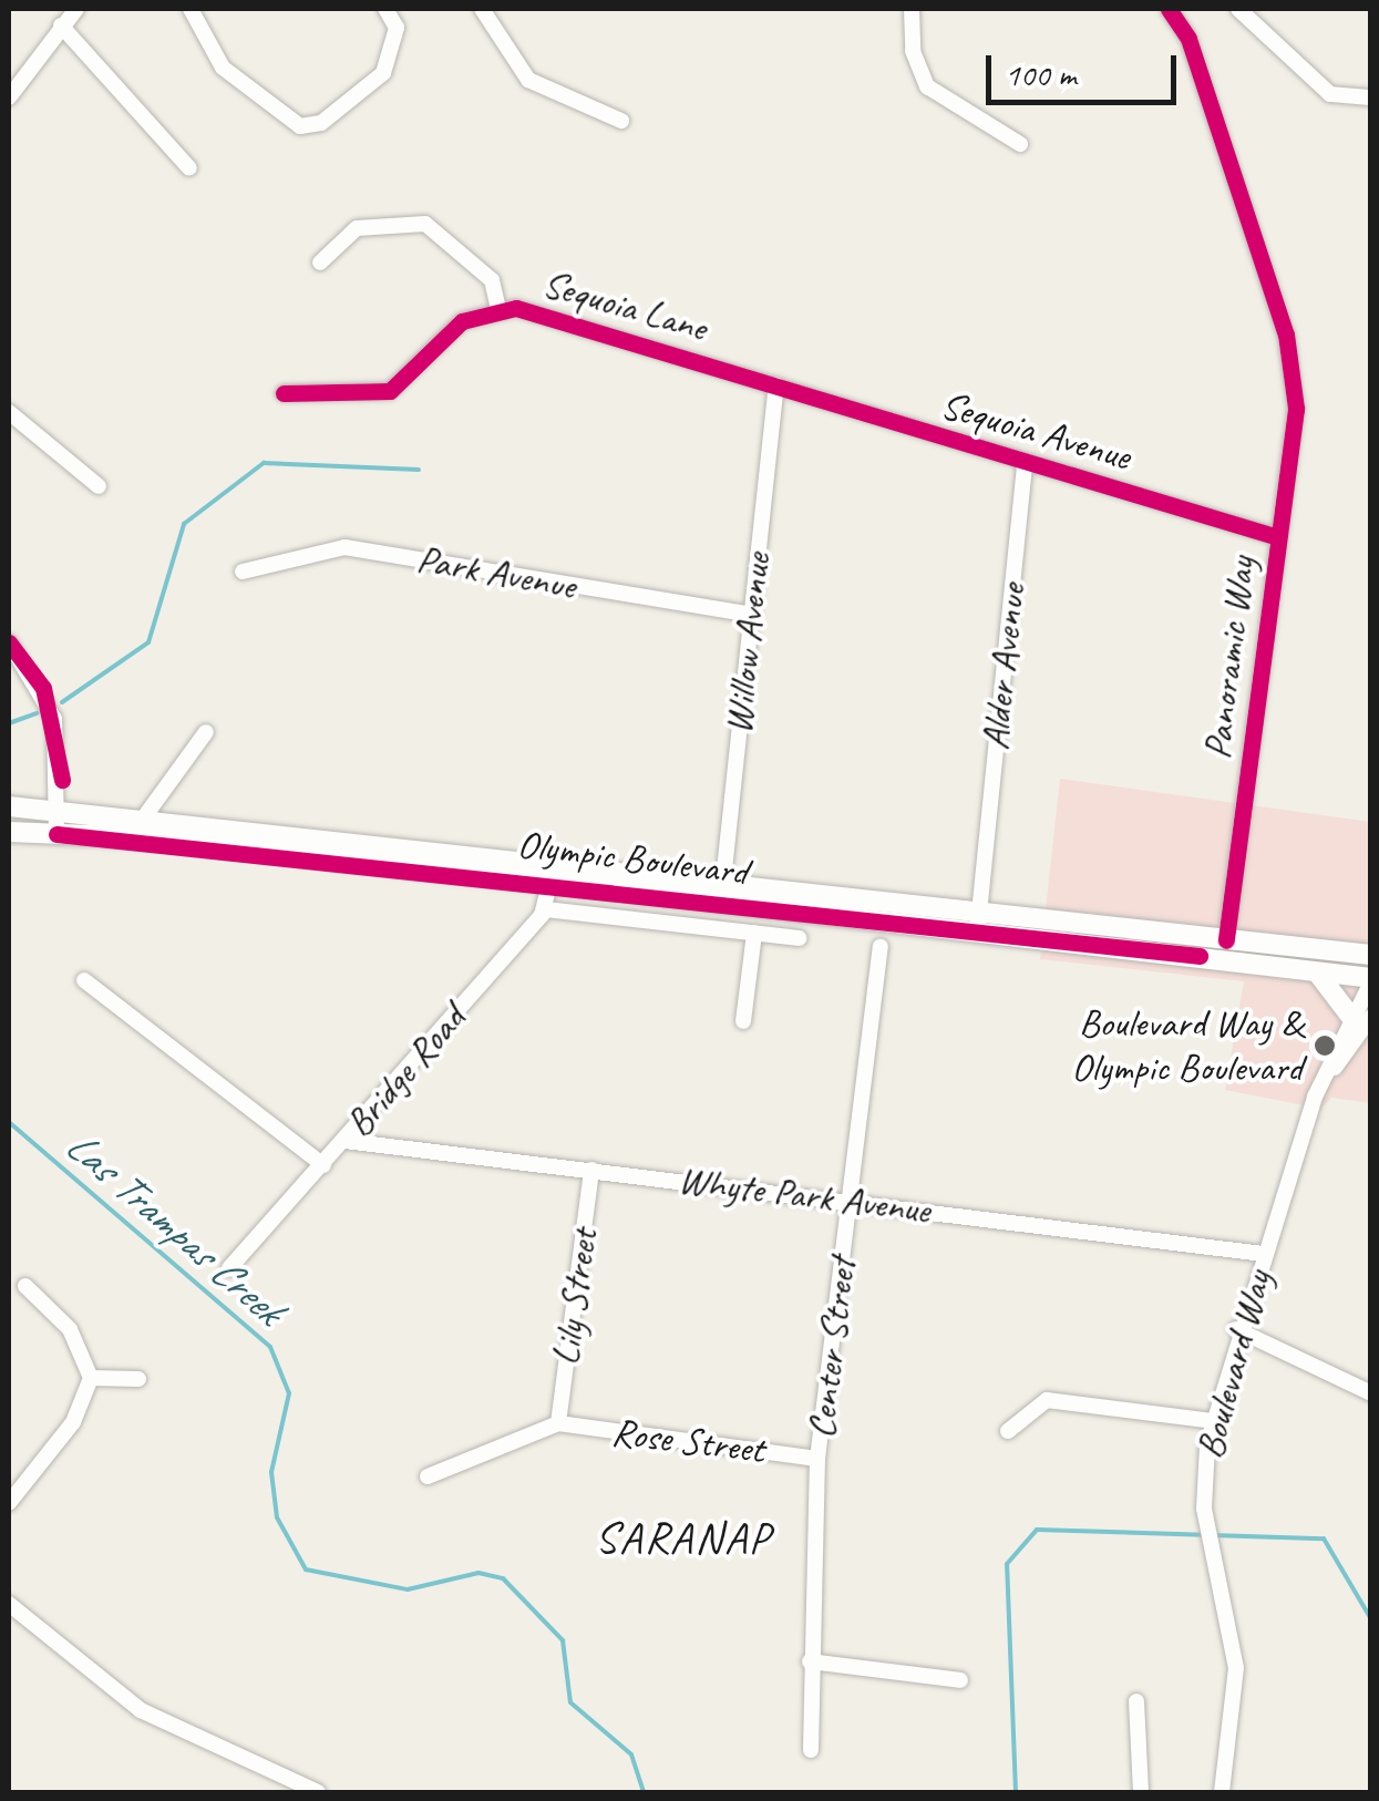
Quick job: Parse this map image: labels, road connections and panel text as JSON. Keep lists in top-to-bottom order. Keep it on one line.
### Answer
{"streets":{"main road":["Olympic Boulevard"],"street":["Sequoia Lane","Sequoia Avenue","Park Avenue","Willow Avenue","Panoramic Way","Alder Avenue","Bridge Road","Whyte Park Avenue","Lily Street","Center Street","Boulevard Way","Rose Street"]},"crossings":[["Sequoia Lane","Sequoia Avenue"],["Sequoia Lane","Willow Avenue"],["Sequoia Avenue","Willow Avenue"],["Sequoia Avenue","Panoramic Way"],["Sequoia Avenue","Alder Avenue"],["Park Avenue","Willow Avenue"],["Willow Avenue","Olympic Boulevard"],["Panoramic Way","Olympic Boulevard"],["Alder Avenue","Olympic Boulevard"],["Olympic Boulevard","Bridge Road"],["Olympic Boulevard","Boulevard Way"],["Bridge Road","Whyte Park Avenue"],["Whyte Park Avenue","Lily Street"],["Whyte Park Avenue","Center Street"],["Whyte Park Avenue","Boulevard Way"],["Lily Street","Rose Street"],["Center Street","Rose Street"]],"districts":["SARANAP"],"water":["Las Trampas Creek"],"places":["Boulevard Way & Olympic Boulevard"],"scale_bar":"100 m"}
